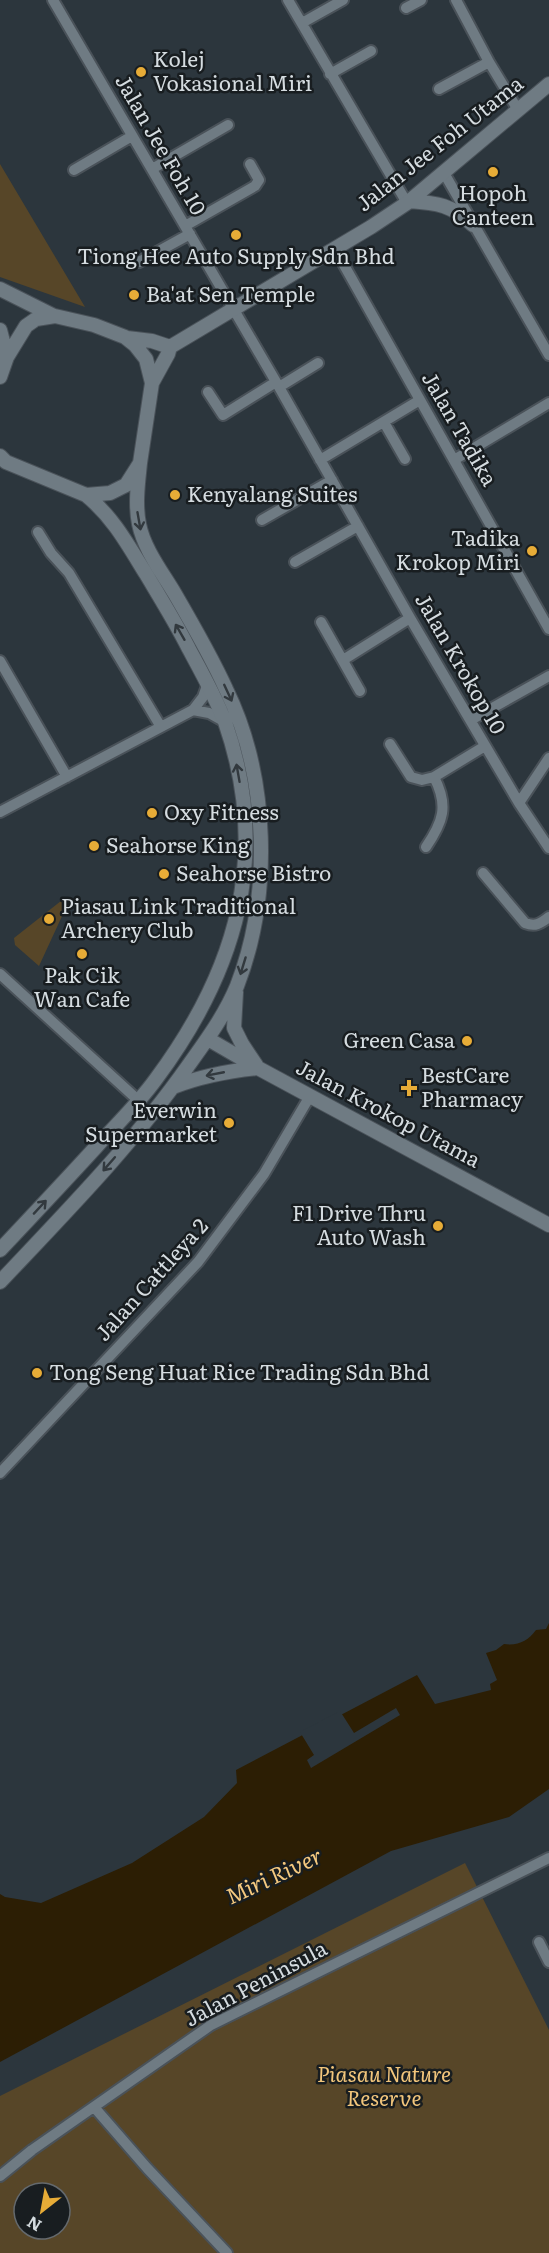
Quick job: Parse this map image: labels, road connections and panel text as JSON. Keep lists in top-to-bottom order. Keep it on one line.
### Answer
{"streets":{"street":["Jalan Jee Foh Utama","Jalan Jee Foh 10","Jalan Tadika","Jalan Krokop 10","Jalan Krokop Utama","Jalan Cattleya 2","Jalan Peninsula"]},"crossings":[["Jalan Jee Foh Utama","Jalan Jee Foh 10"],["Jalan Jee Foh Utama","Jalan Tadika"],["Jalan Jee Foh Utama","Jalan Krokop 10"],["Jalan Jee Foh 10","Jalan Krokop 10"],["Jalan Krokop Utama","Jalan Cattleya 2"]],"water":["Miri River"],"parks":["Piasau Nature Reserve"],"places":{"other":["Kolej Vokasional Miri","Hopoh Canteen","Tiong Hee Auto Supply Sdn Bhd","Ba'at Sen Temple","Kenyalang Suites","Tadika Krokop Miri","Oxy Fitness","Seahorse King","Seahorse Bistro","Piasau Link Traditional Archery Club","Pak Cik Wan Cafe","Green Casa","Everwin Supermarket","F1 Drive Thru Auto Wash","Tong Seng Huat Rice Trading Sdn Bhd"],"health":["BestCare Pharmacy"]},"north":"bottom left"}
